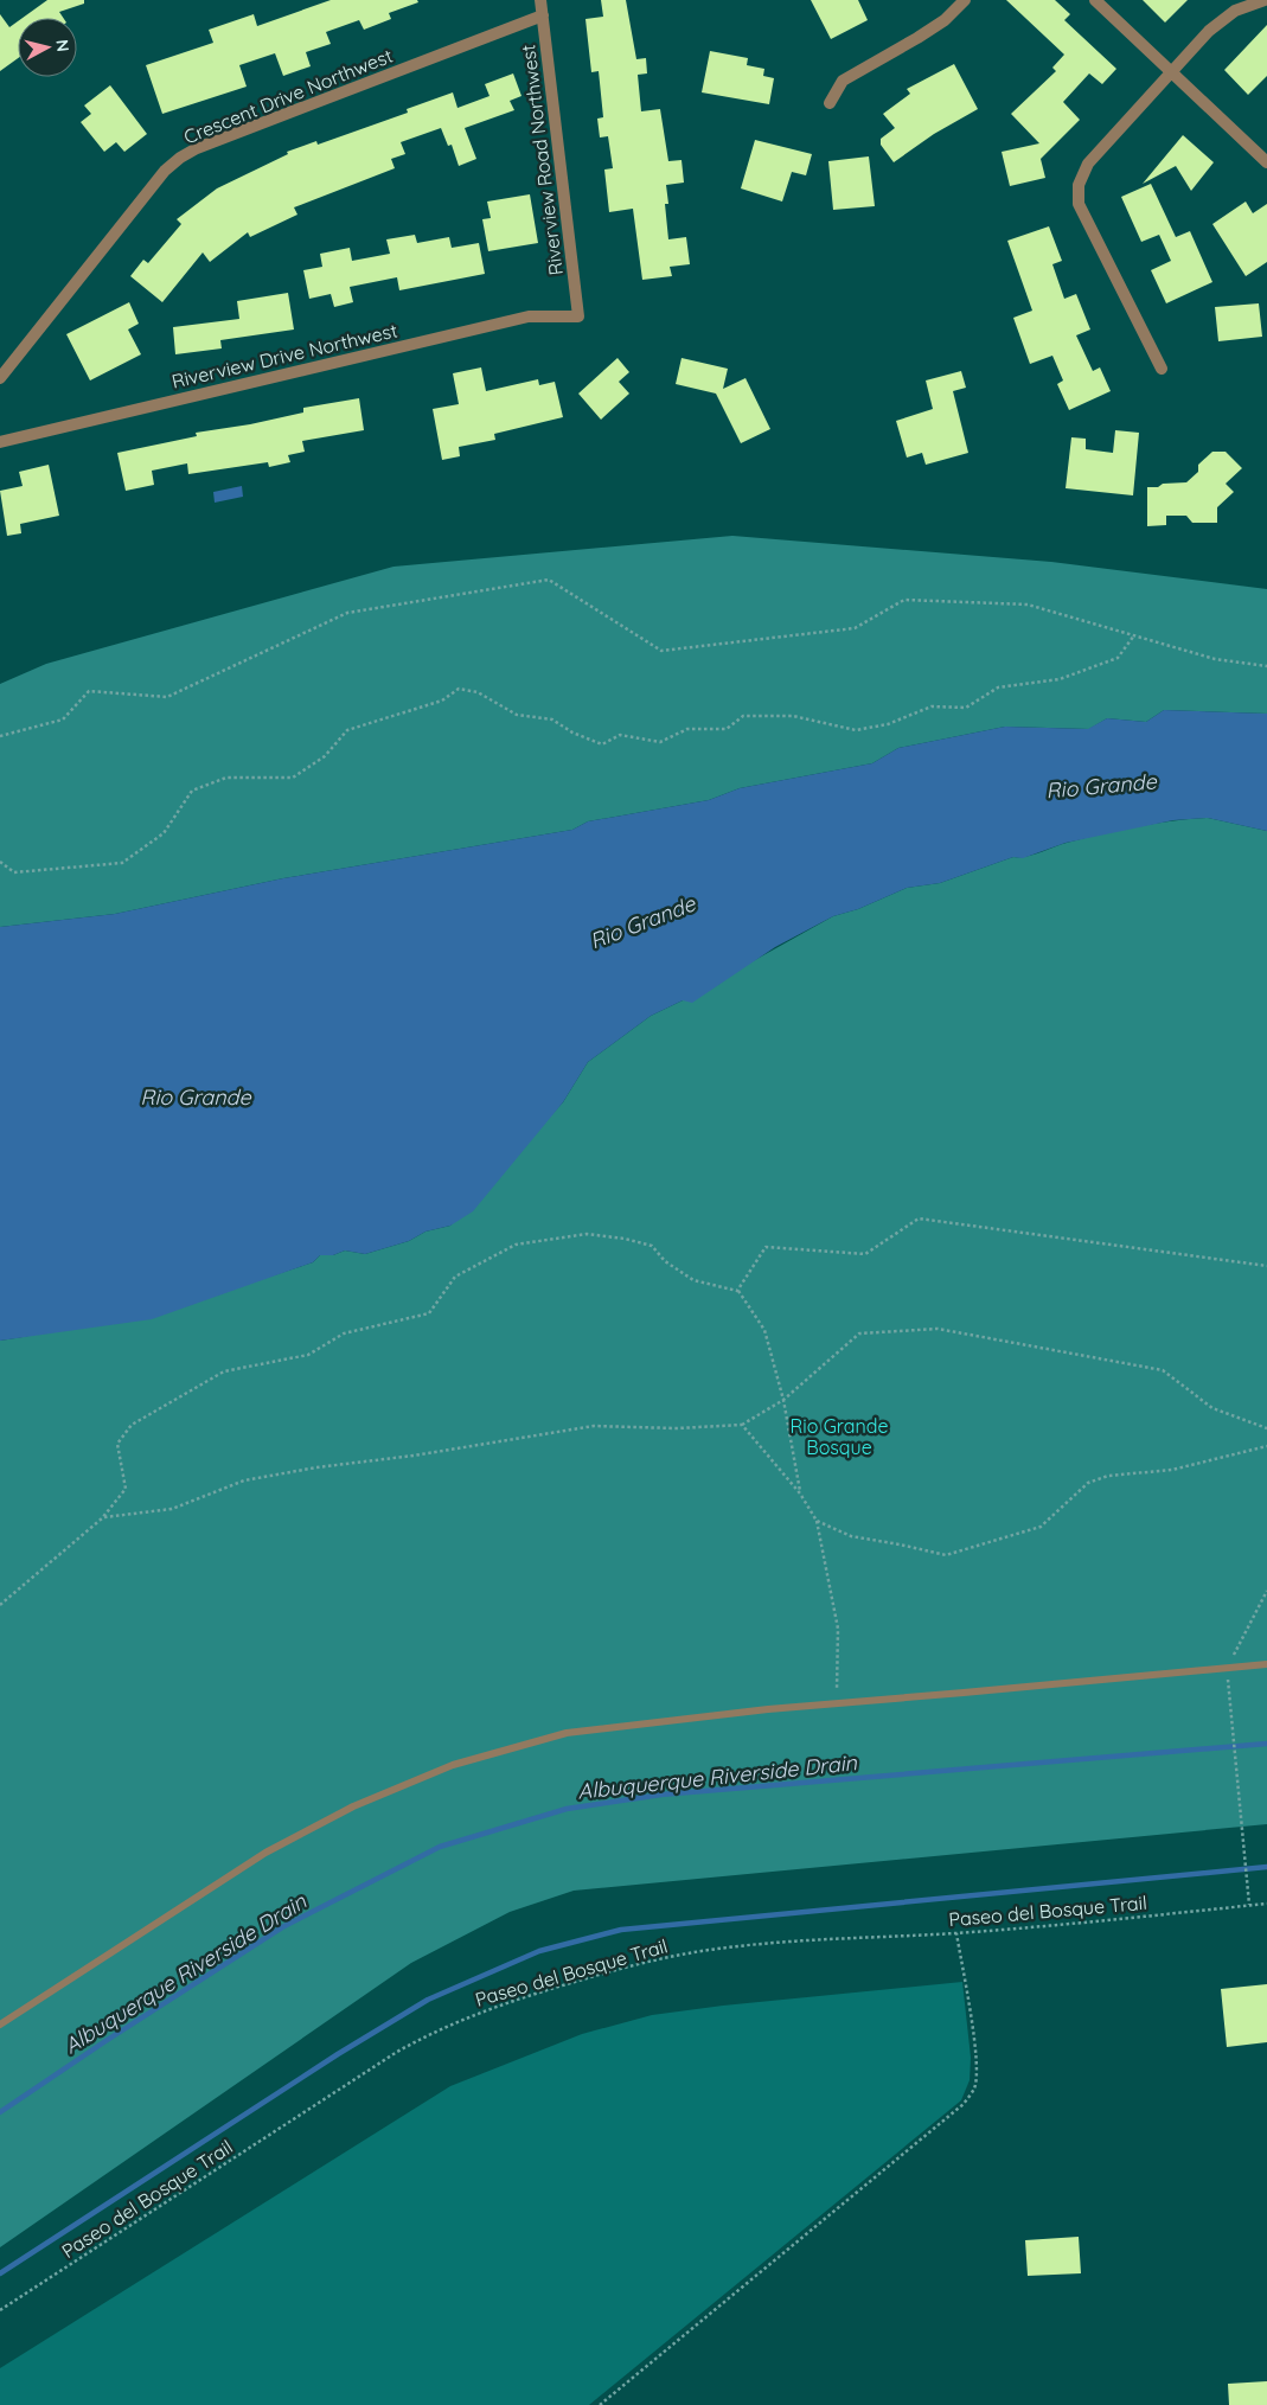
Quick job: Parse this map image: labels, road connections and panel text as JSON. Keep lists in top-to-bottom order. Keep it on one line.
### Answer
{"streets":{"street":["Crescent Drive Northwest","Riverview Road Northwest","Riverview Drive Northwest"],"path":["Paseo del Bosque Trail"]},"crossings":[["Crescent Drive Northwest","Riverview Road Northwest"],["Riverview Road Northwest","Riverview Drive Northwest"]],"water":["Rio Grande","Albuquerque Riverside Drain"],"parks":["Rio Grande Bosque"],"north":"right"}
